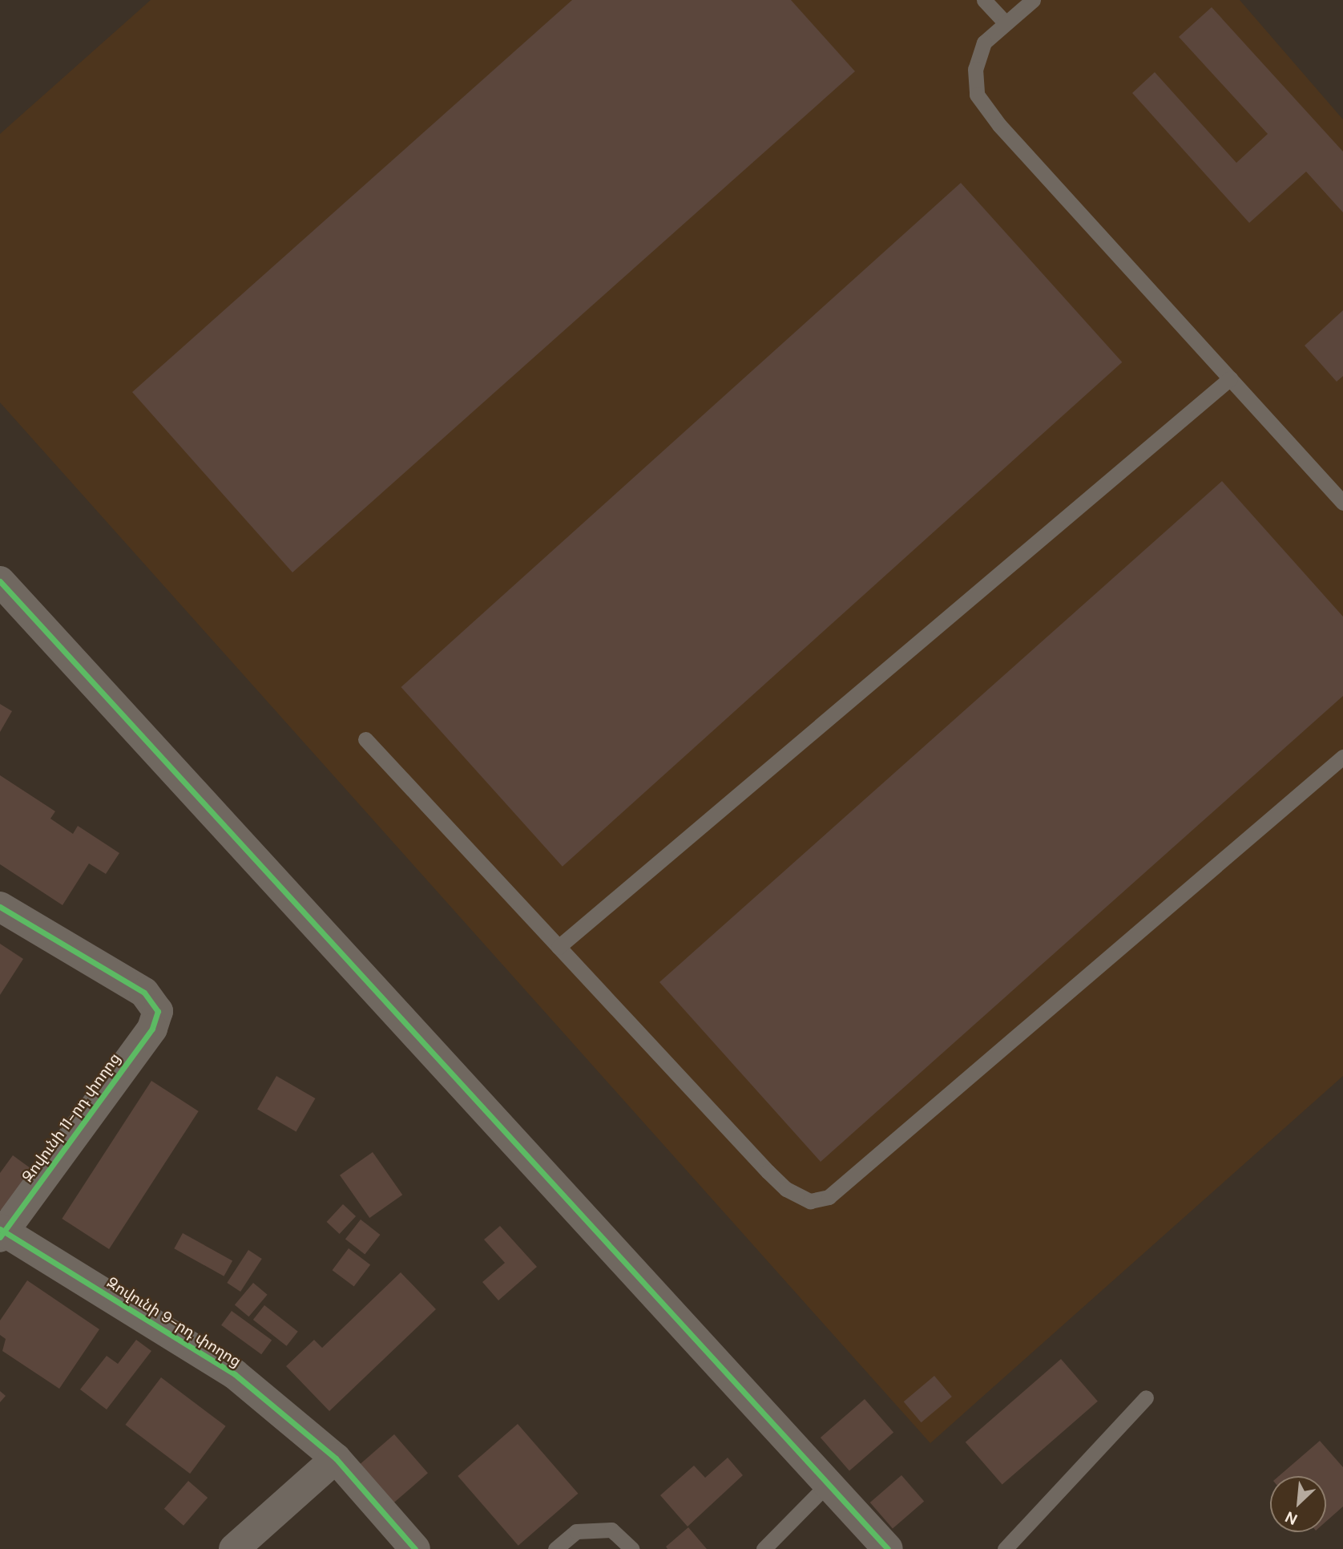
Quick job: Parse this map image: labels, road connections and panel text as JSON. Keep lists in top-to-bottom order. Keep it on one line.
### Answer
{"streets":{"street":["Զովունի 11-րդ փողոց","Զովունի 9-րդ փողոց"]},"crossings":[["Զովունի 11-րդ փողոց","Զովունի 9-րդ փողոց"]],"north":"bottom left"}
